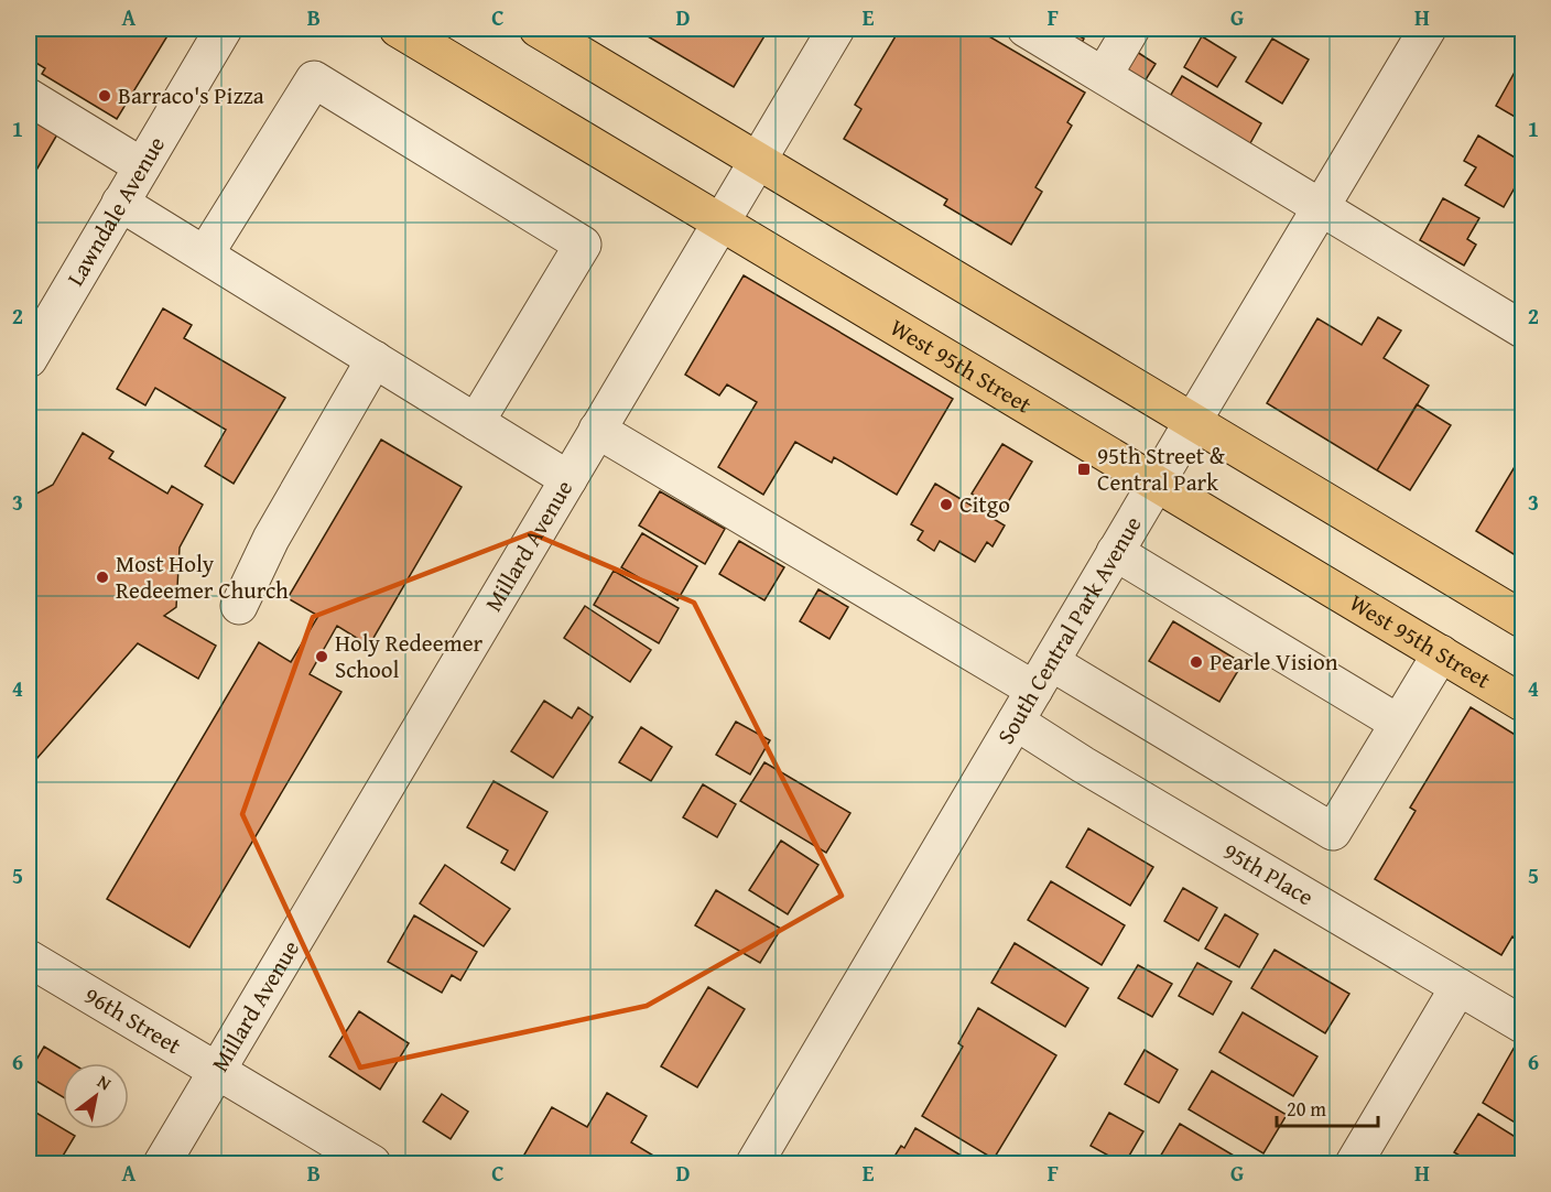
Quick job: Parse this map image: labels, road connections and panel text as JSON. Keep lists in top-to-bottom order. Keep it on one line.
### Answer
{"streets":{"main road":["West 95th Street"],"street":["Lawndale Avenue","Millard Avenue","South Central Park Avenue","95th Place","96th Street"]},"crossings":[["West 95th Street","Millard Avenue"],["West 95th Street","South Central Park Avenue"],["Millard Avenue","96th Street"],["South Central Park Avenue","95th Place"]],"places":{"other":["Barraco's Pizza","Citgo","Most Holy Redeemer Church","Holy Redeemer School","Pearle Vision"],"transit":["95th Street & Central Park"]},"scale_bar":"20 m","north":"top right","grid":{"columns":["A","B","C","D","E","F","G","H"],"rows":["1","2","3","4","5","6"]}}
